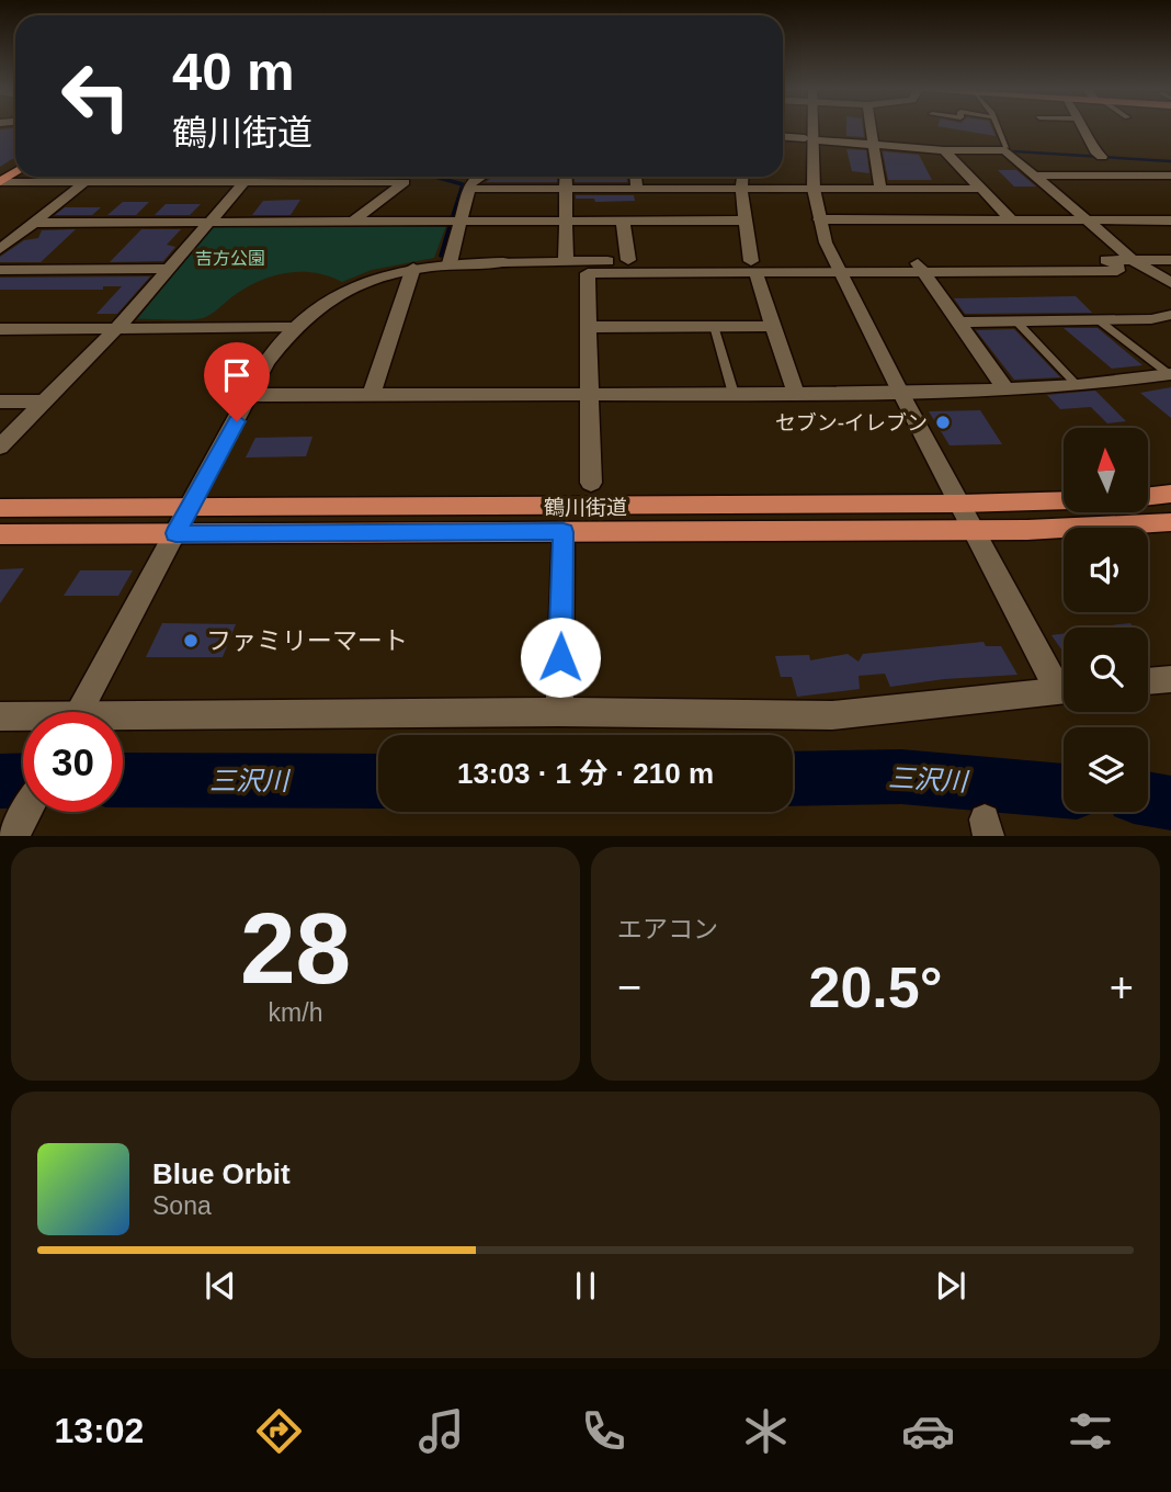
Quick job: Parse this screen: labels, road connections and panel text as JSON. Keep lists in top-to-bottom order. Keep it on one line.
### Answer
{"streets":{"main road":["鶴川街道"]},"water":["三沢川"],"parks":["吉方公園"],"places":["セブン-イレブン","ファミリーマート"],"north":"top","page":{"turn":["40 m","鶴川街道"],"limit":"30","trip":"13:03 · 1 分 · 210 m","tile":[["28","km/h"],"エアコン"],"heat":["−","20.5°","+"],"song":["Blue Orbit","Sona"],"tabs":"13:02"}}
